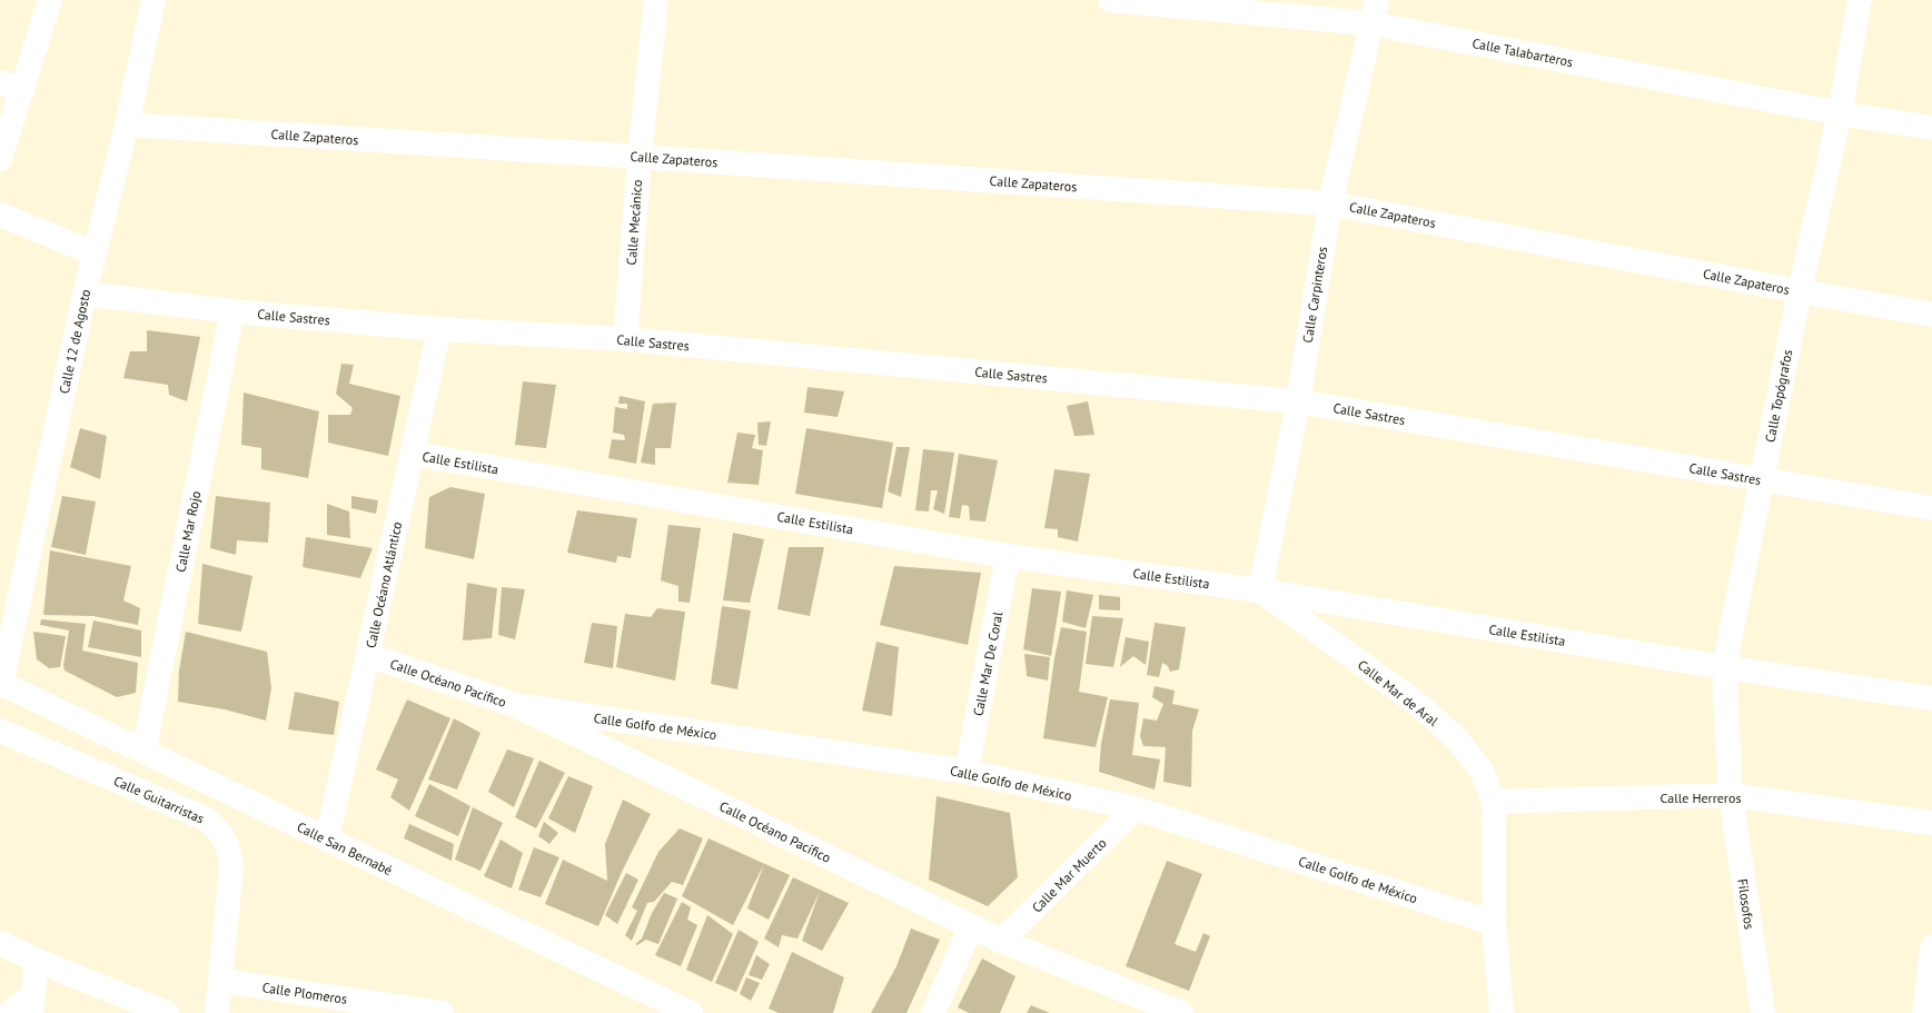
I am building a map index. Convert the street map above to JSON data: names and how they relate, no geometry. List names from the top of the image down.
{
  "streets": {
    "street": [
      "Calle Talabarteros",
      "Calle Zapateros",
      "Calle Mecánico",
      "Calle Carpinteros",
      "Calle Sastres",
      "Calle 12 de Agosto",
      "Calle Topógrafos",
      "Calle Estilista",
      "Calle Mar Rojo",
      "Calle Océano Atlántico",
      "Calle Mar De Coral",
      "Calle Océano Pacífico",
      "Calle Mar de Aral",
      "Calle Golfo de México",
      "Calle Herreros",
      "Calle Guitarristas",
      "Calle San Bernabé",
      "Calle Mar Muerto",
      "Filosofos",
      "Calle Plomeros"
    ]
  },
  "crossings": [
    ["Calle Talabarteros", "Calle Carpinteros"],
    ["Calle Talabarteros", "Calle Topógrafos"],
    ["Calle Zapateros", "Calle Mecánico"],
    ["Calle Zapateros", "Calle Carpinteros"],
    ["Calle Zapateros", "Calle 12 de Agosto"],
    ["Calle Zapateros", "Calle Topógrafos"],
    ["Calle Mecánico", "Calle Sastres"],
    ["Calle Carpinteros", "Calle Sastres"],
    ["Calle Carpinteros", "Calle Estilista"],
    ["Calle Carpinteros", "Calle Mar de Aral"],
    ["Calle Sastres", "Calle 12 de Agosto"],
    ["Calle Sastres", "Calle Topógrafos"],
    ["Calle Sastres", "Calle Mar Rojo"],
    ["Calle Sastres", "Calle Océano Atlántico"],
    ["Calle 12 de Agosto", "Calle San Bernabé"],
    ["Calle Topógrafos", "Calle Estilista"],
    ["Calle Topógrafos", "Calle Herreros"],
    ["Calle Topógrafos", "Filosofos"],
    ["Calle Estilista", "Calle Océano Atlántico"],
    ["Calle Estilista", "Calle Mar De Coral"],
    ["Calle Estilista", "Calle Mar de Aral"],
    ["Calle Mar Rojo", "Calle San Bernabé"],
    ["Calle Océano Atlántico", "Calle Océano Pacífico"],
    ["Calle Océano Atlántico", "Calle San Bernabé"],
    ["Calle Mar De Coral", "Calle Golfo de México"],
    ["Calle Océano Pacífico", "Calle Golfo de México"],
    ["Calle Océano Pacífico", "Calle Mar Muerto"],
    ["Calle Mar de Aral", "Calle Golfo de México"],
    ["Calle Mar de Aral", "Calle Herreros"],
    ["Calle Golfo de México", "Calle Mar Muerto"],
    ["Calle Herreros", "Filosofos"],
    ["Calle Guitarristas", "Calle Plomeros"]
  ]
}
